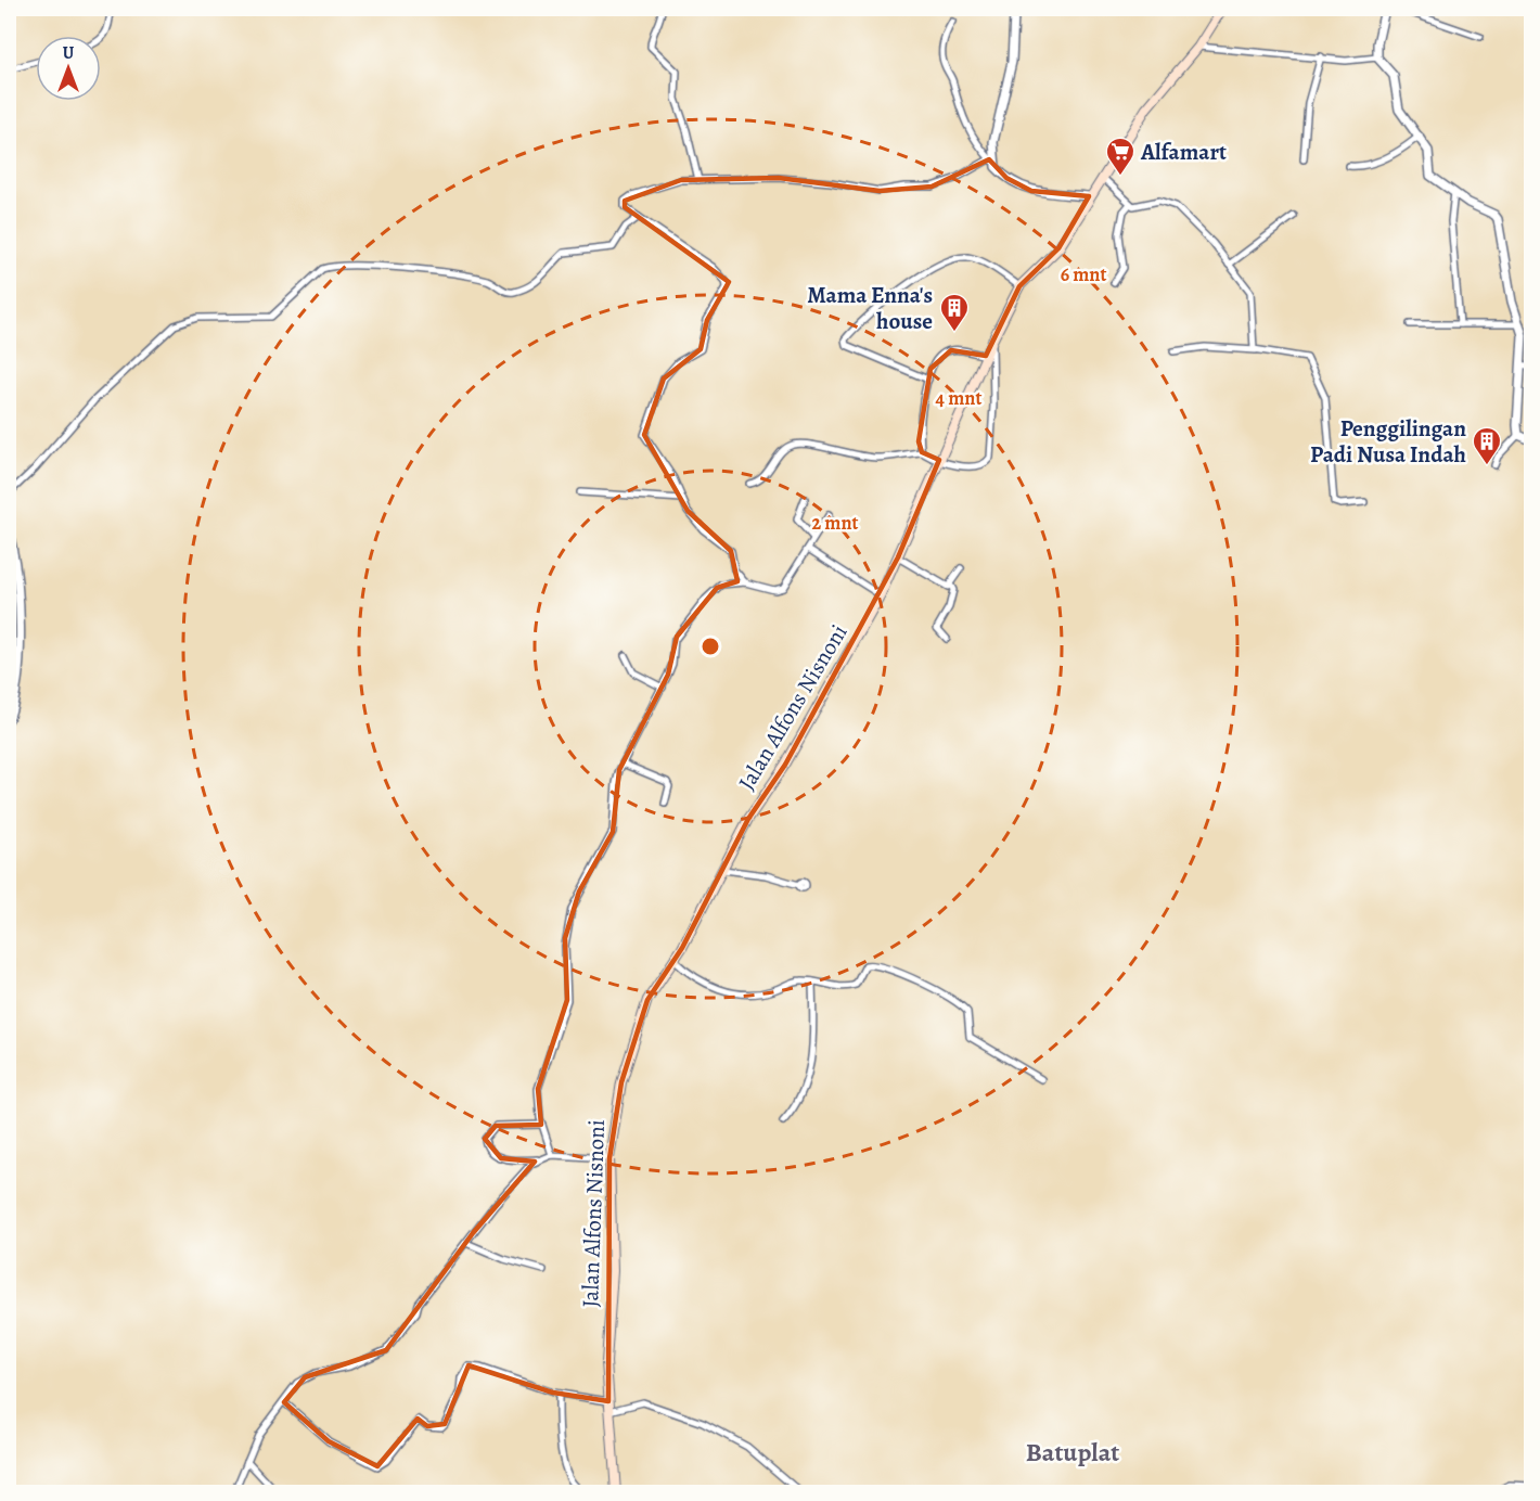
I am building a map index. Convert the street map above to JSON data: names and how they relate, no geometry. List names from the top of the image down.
{
  "streets": {
    "main road": ["Jalan Alfons Nisnoni"]
  },
  "districts": ["Batuplat"],
  "places": {
    "supermarket": ["Alfamart"],
    "building": ["Mama Enna's house", "Penggilingan Padi Nusa Indah"]
  },
  "north": "top",
  "rings": ["6 mnt", "4 mnt", "2 mnt"]
}
